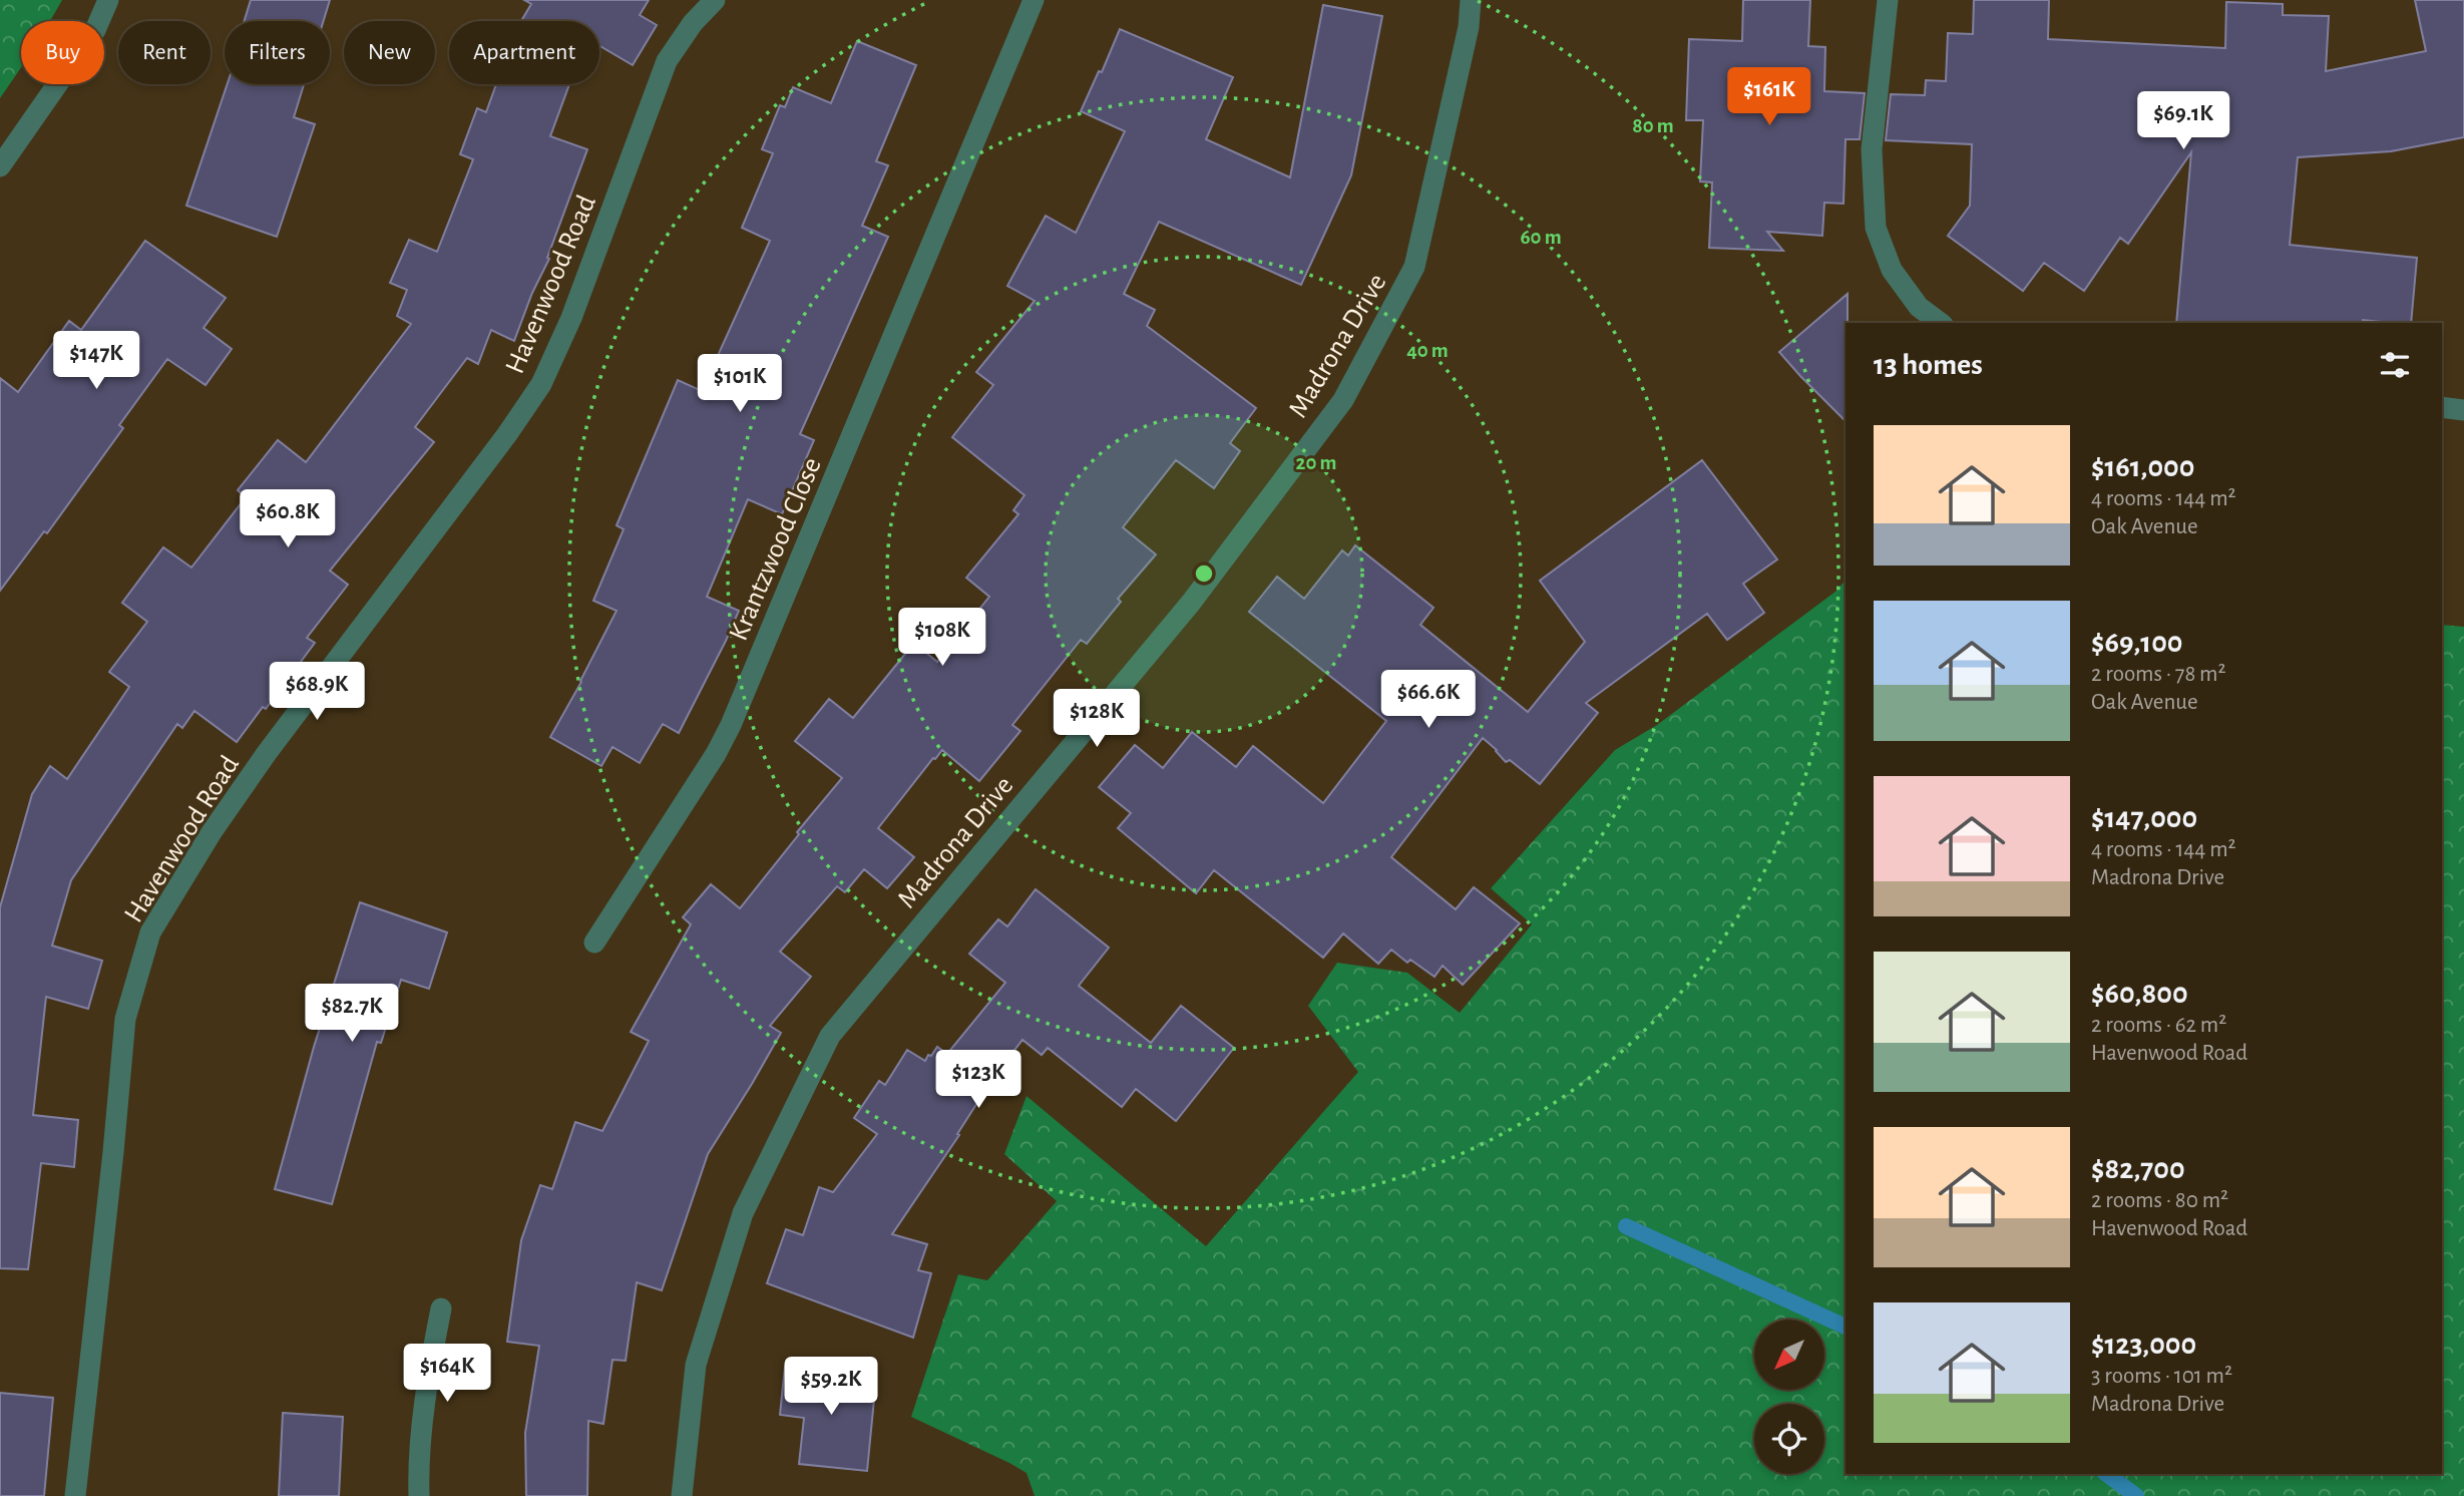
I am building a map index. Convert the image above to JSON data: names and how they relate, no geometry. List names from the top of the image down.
{
  "streets": {
    "street": ["Havenwood Road", "Madrona Drive", "Krantzwood Close"]
  },
  "north": "bottom left",
  "page": {
    "chip": [
      "Buy",
      "Rent",
      "Filters",
      "New",
      "Apartment"
    ],
    "price": [
      "$161K",
      "$69.1K",
      "$147K",
      "$101K",
      "$60.8K",
      "$108K",
      "$68.9K",
      "$66.6K",
      "$128K",
      "$82.7K",
      "$123K",
      "$164K",
      "$59.2K"
    ],
    "heading": "13 homes",
    "list": [
      {
        "name": "$161,000",
        "note": "4 rooms · 144 m² · Oak Avenue"
      },
      {
        "name": "$69,100",
        "note": "2 rooms · 78 m² · Oak Avenue"
      },
      {
        "name": "$147,000",
        "note": "4 rooms · 144 m² · Madrona Drive"
      },
      {
        "name": "$60,800",
        "note": "2 rooms · 62 m² · Havenwood Road"
      },
      {
        "name": "$82,700",
        "note": "2 rooms · 80 m² · Havenwood Road"
      },
      {
        "name": "$123,000",
        "note": "3 rooms · 101 m² · Madrona Drive"
      }
    ]
  },
  "rings": [
    "80 m",
    "60 m",
    "40 m",
    "20 m"
  ]
}
